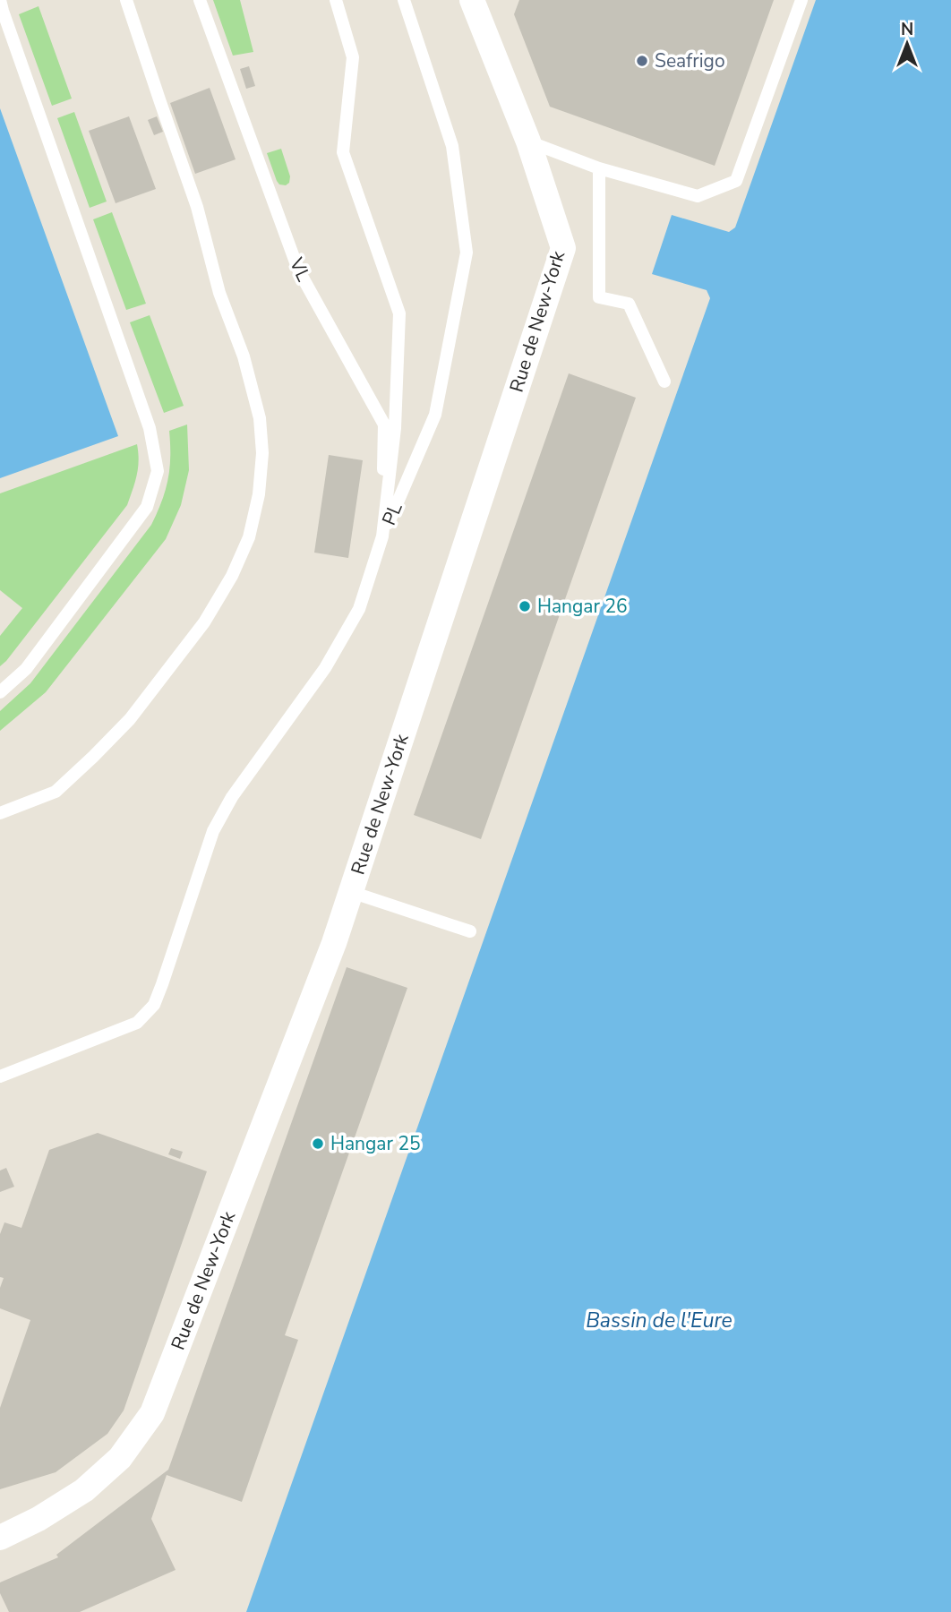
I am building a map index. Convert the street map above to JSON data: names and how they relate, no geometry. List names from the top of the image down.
{
  "streets": {
    "street": ["Rue de New-York"],
    "lane": ["VL", "PL"]
  },
  "crossings": [
    ["VL", "PL"]
  ],
  "water": ["Bassin de l'Eure"],
  "places": ["Seafrigo", "Hangar 26", "Hangar 25"],
  "north": "top"
}
